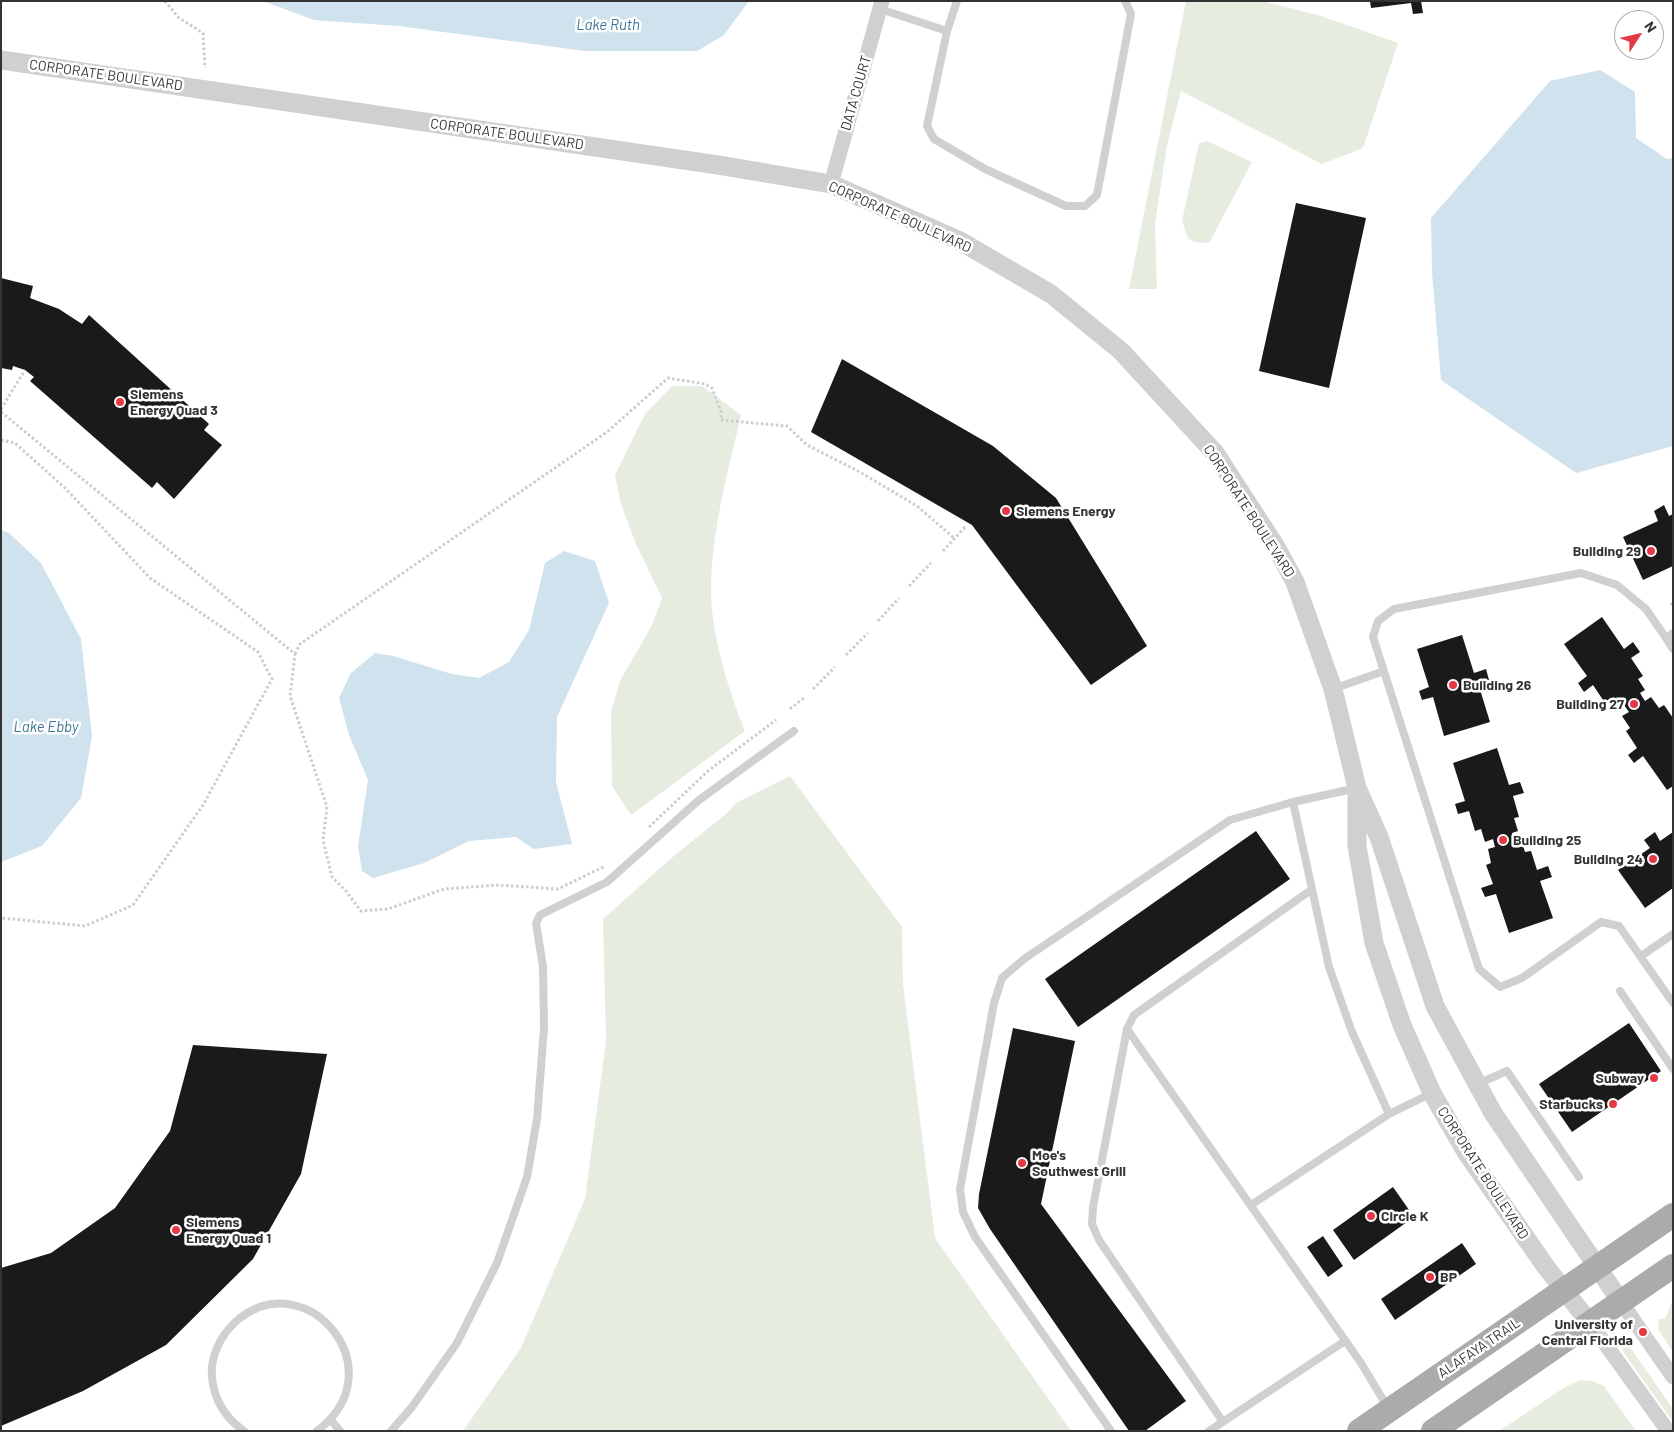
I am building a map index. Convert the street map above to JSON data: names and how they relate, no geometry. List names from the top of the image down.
{
  "streets": {
    "main road": ["ALAFAYA TRAIL"],
    "street": ["CORPORATE BOULEVARD", "DATA COURT"]
  },
  "crossings": [
    ["CORPORATE BOULEVARD", "DATA COURT"],
    ["CORPORATE BOULEVARD", "ALAFAYA TRAIL"]
  ],
  "water": ["Lake Ruth", "Lake Ebby"],
  "places": [
    "Siemens Energy Quad 3",
    "Siemens Energy",
    "Building 29",
    "Building 26",
    "Building 27",
    "Building 25",
    "Building 24",
    "Subway",
    "Starbucks",
    "Moe's Southwest Grill",
    "Circle K",
    "Siemens Energy Quad 1",
    "BP",
    "University of Central Florida"
  ],
  "north": "top right"
}
